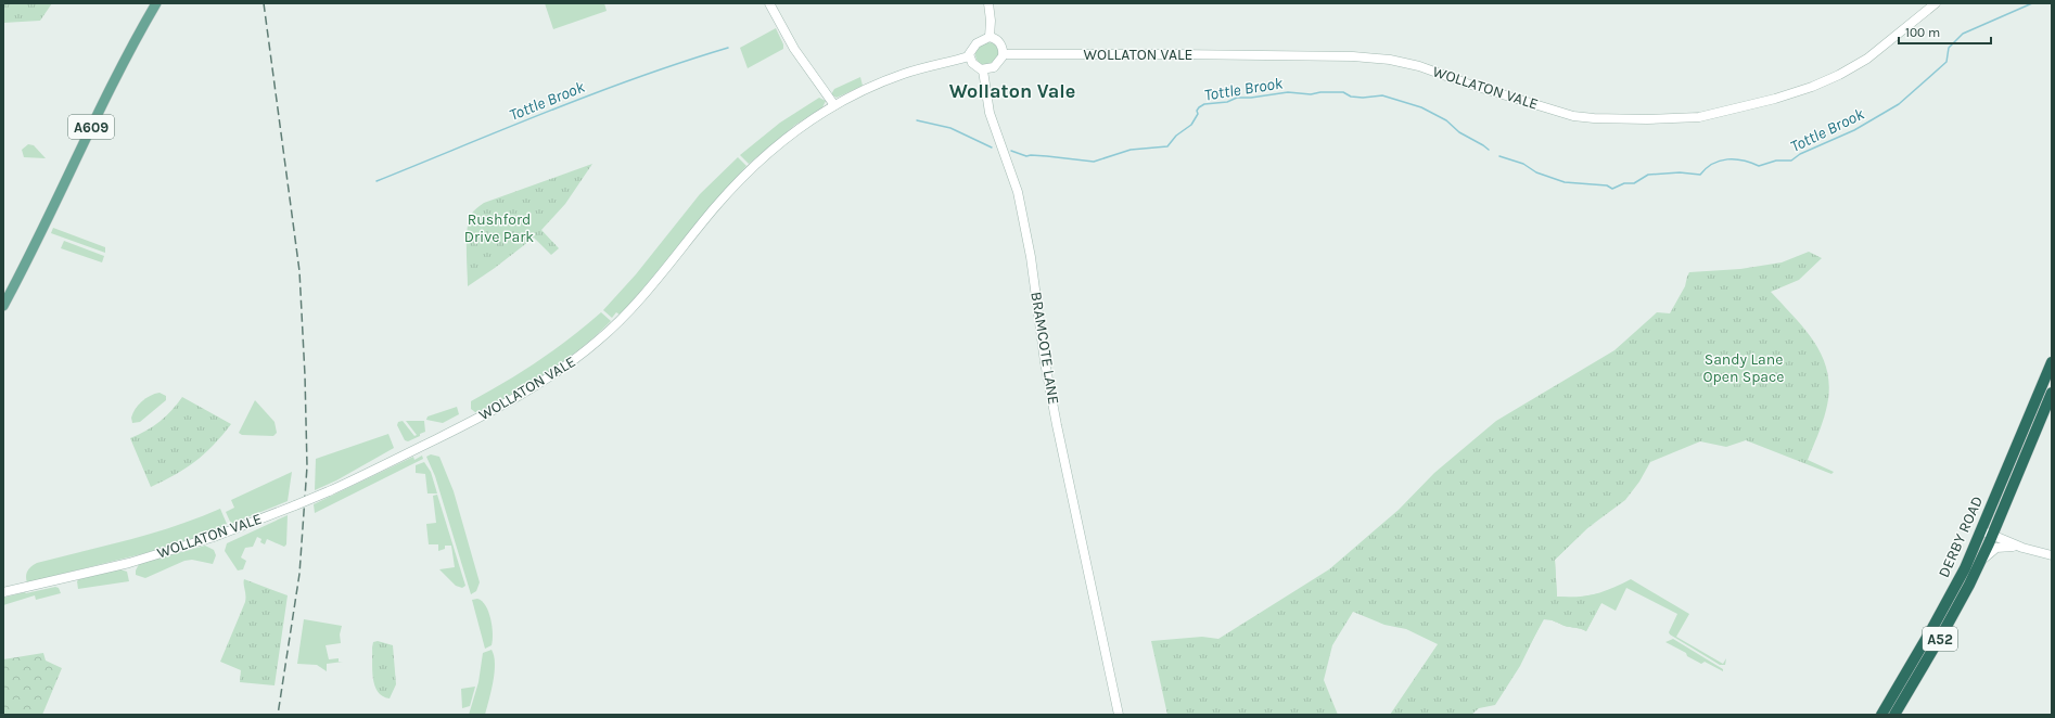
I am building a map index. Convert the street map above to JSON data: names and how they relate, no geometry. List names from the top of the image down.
{
  "streets": {
    "highway": ["DERBY ROAD", "A52"],
    "main road": ["A609"],
    "street": ["WOLLATON VALE", "BRAMCOTE LANE"]
  },
  "crossings": [
    ["WOLLATON VALE", "BRAMCOTE LANE"]
  ],
  "districts": ["Wollaton Vale"],
  "water": ["Tottle Brook"],
  "parks": ["Rushford Drive Park", "Sandy Lane Open Space"],
  "scale_bar": "100 m"
}
